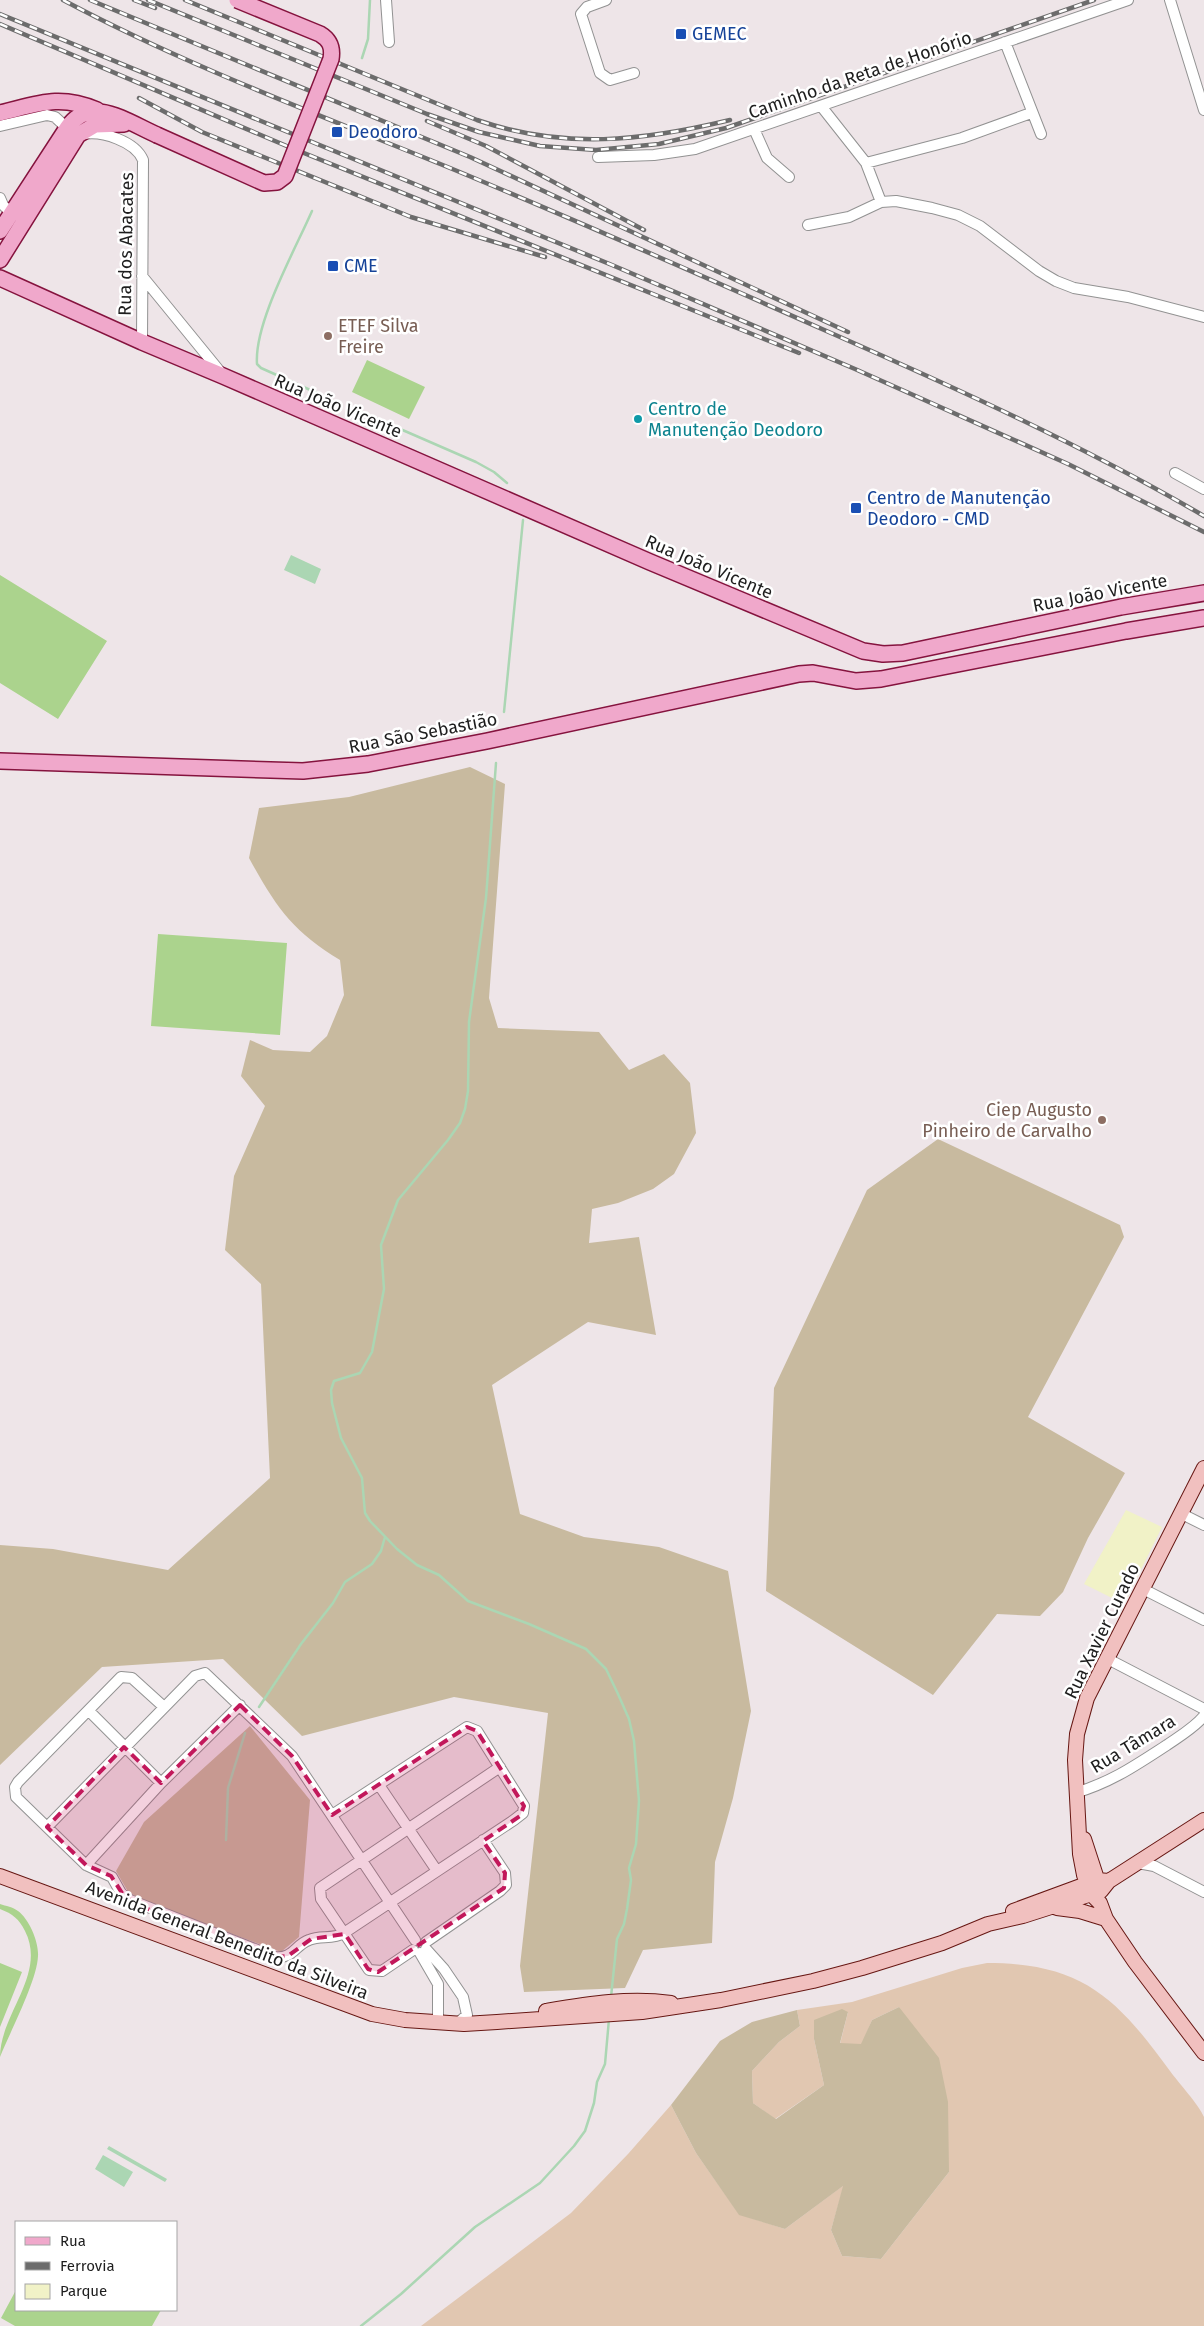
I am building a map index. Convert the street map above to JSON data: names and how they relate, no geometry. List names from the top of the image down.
{
  "streets": {
    "main road": [
      "Rua João Vicente",
      "Rua São Sebastião",
      "Rua Xavier Curado",
      "Avenida General Benedito da Silveira"
    ],
    "street": ["Caminho da Reta de Honório", "Rua dos Abacates", "Rua Tâmara"]
  },
  "crossings": [
    ["Rua dos Abacates", "Rua João Vicente"],
    ["Rua Xavier Curado", "Rua Tâmara"],
    ["Rua Xavier Curado", "Avenida General Benedito da Silveira"]
  ],
  "places": {
    "transit": [
      "GEMEC",
      "Deodoro",
      "CME",
      "Centro de Manutenção Deodoro - CMD"
    ],
    "other": ["ETEF Silva Freire", "Centro de Manutenção Deodoro", "Ciep Augusto Pinheiro de Carvalho"]
  },
  "legend": ["Rua", "Ferrovia", "Parque"]
}
